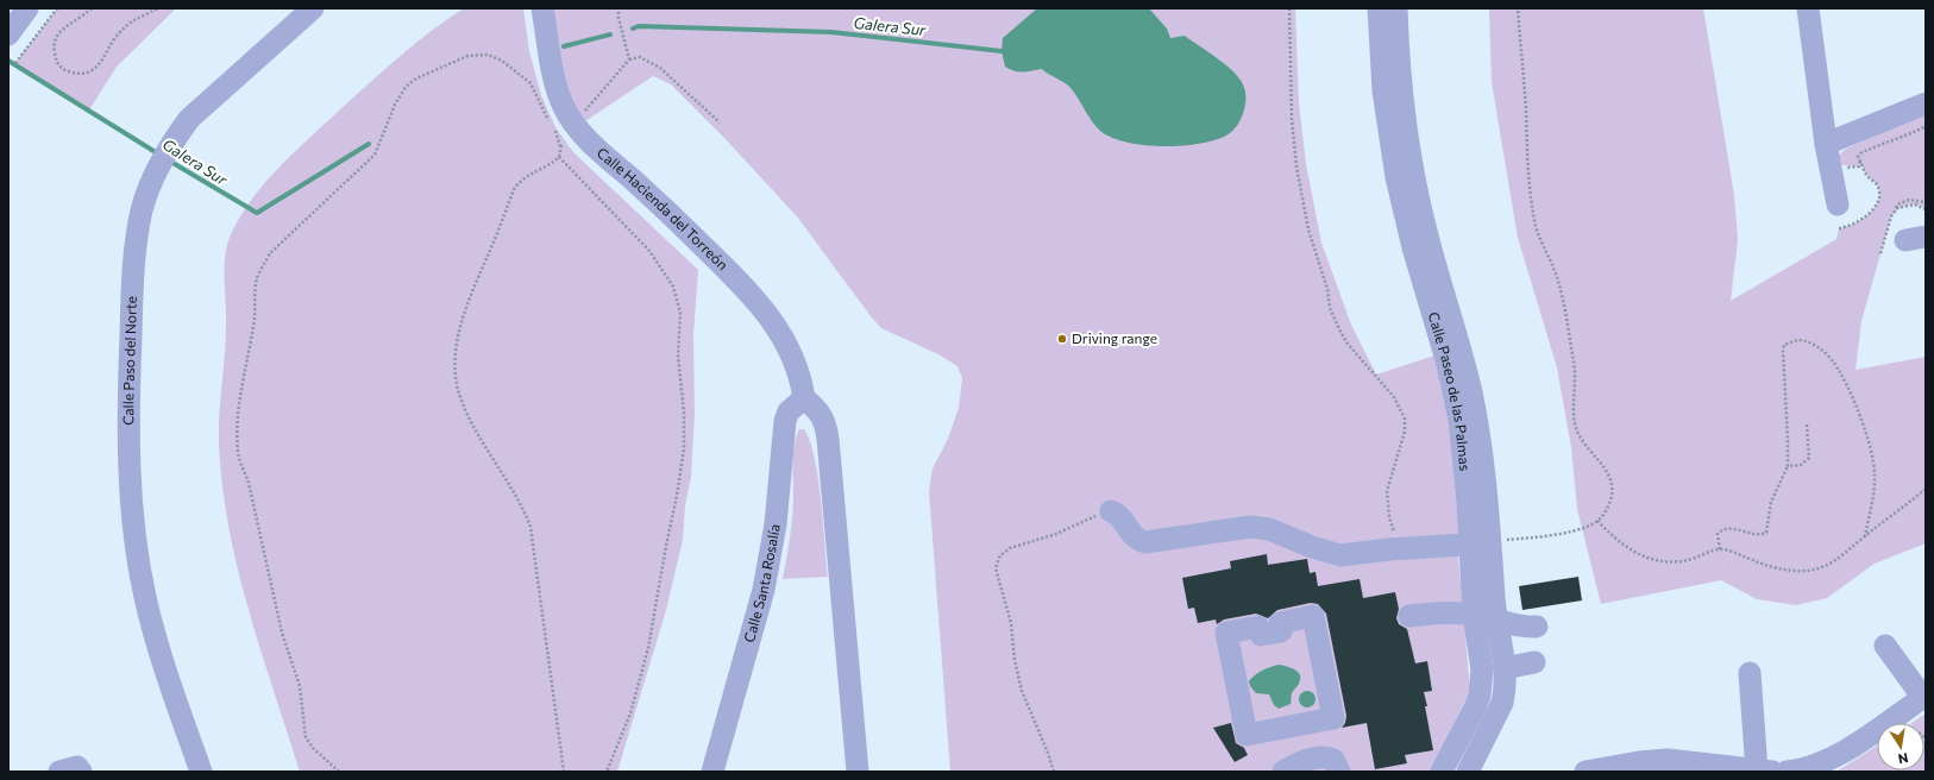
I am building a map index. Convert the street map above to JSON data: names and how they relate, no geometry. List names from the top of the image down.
{
  "streets": {
    "street": [
      "Calle Hacienda del Torreón",
      "Calle Paso del Norte",
      "Calle Paseo de las Palmas",
      "Calle Santa Rosalía"
    ]
  },
  "crossings": [
    ["Calle Hacienda del Torreón", "Calle Santa Rosalía"]
  ],
  "water": ["Galera Sur"],
  "places": ["Driving range"],
  "north": "bottom"
}
